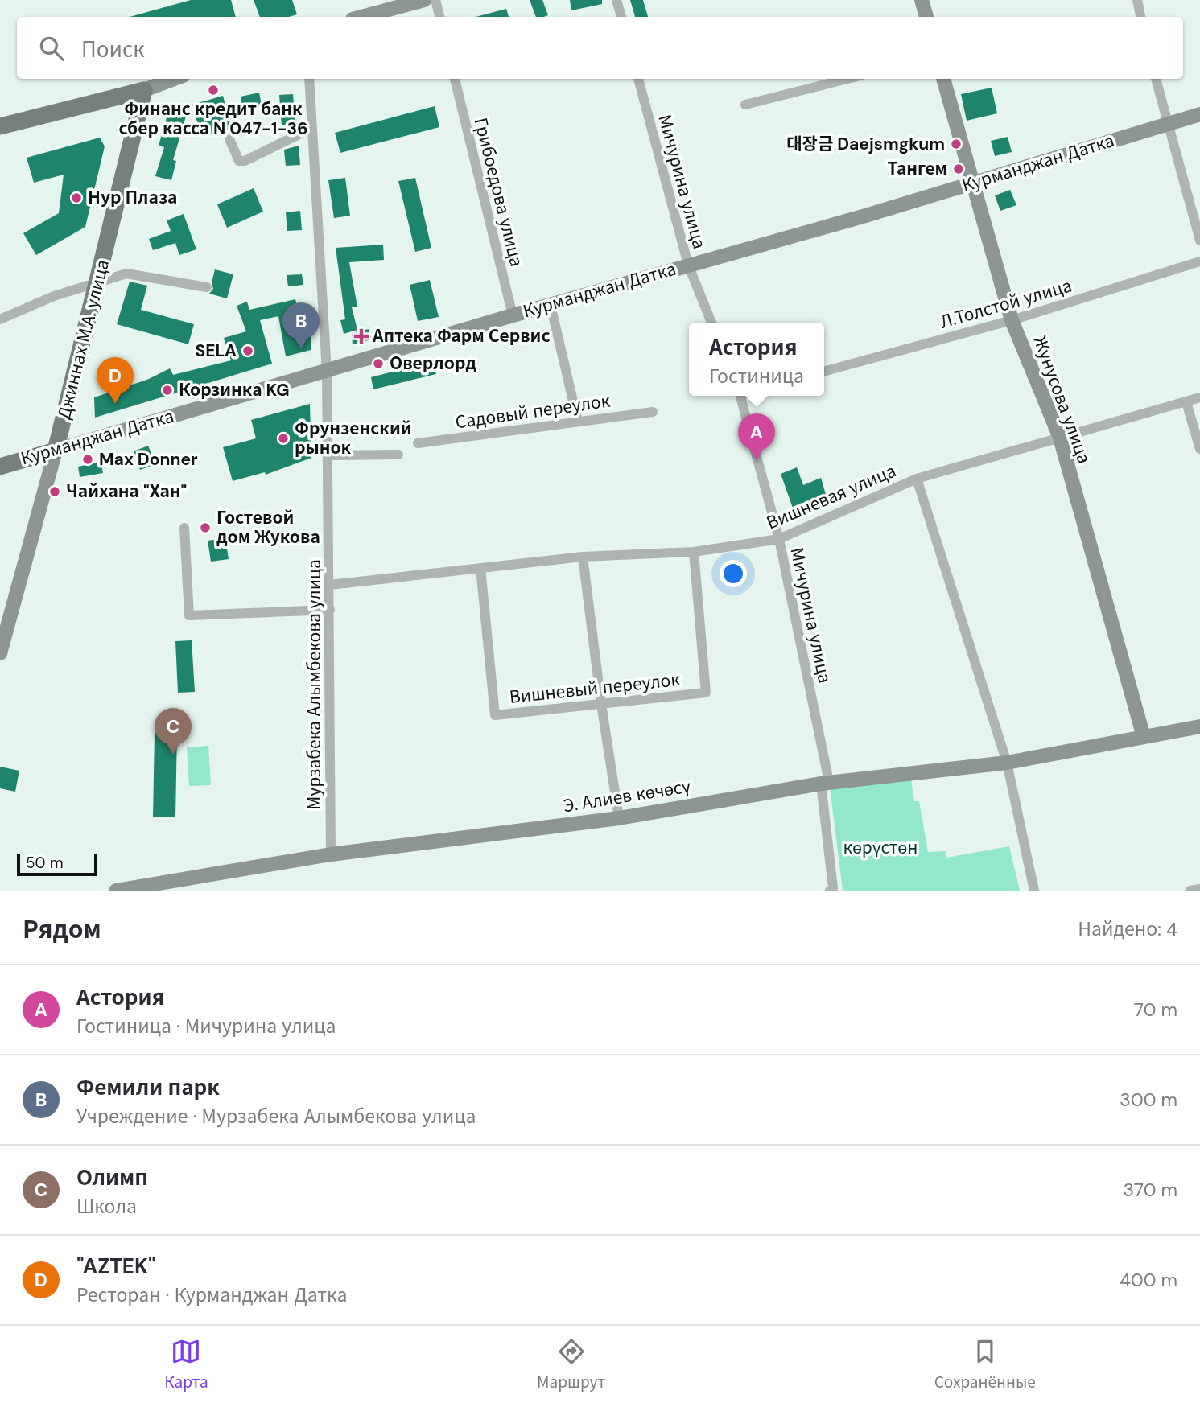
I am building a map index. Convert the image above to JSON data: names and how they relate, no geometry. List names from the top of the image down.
{
  "streets": {
    "main road": [
      "Курманджан Датка",
      "Джиннах М.А. улица",
      "Жунусова улица",
      "Э. Алиев көчөсү"
    ],
    "street": [
      "Мичурина улица",
      "Грибоедова улица",
      "Л.Толстой улица",
      "Садовый переулок",
      "Вишневая улица",
      "Мурзабека Алымбекова улица",
      "Вишневый переулок"
    ]
  },
  "crossings": [
    ["Курманджан Датка", "Мичурина улица"],
    ["Курманджан Датка", "Грибоедова улица"],
    ["Курманджан Датка", "Джиннах М.А. улица"],
    ["Курманджан Датка", "Жунусова улица"],
    ["Курманджан Датка", "Мурзабека Алымбекова улица"],
    ["Мичурина улица", "Вишневая улица"],
    ["Мичурина улица", "Э. Алиев көчөсү"],
    ["Л.Толстой улица", "Жунусова улица"],
    ["Жунусова улица", "Вишневая улица"],
    ["Жунусова улица", "Э. Алиев көчөсү"],
    ["Вишневая улица", "Мурзабека Алымбекова улица"],
    ["Вишневая улица", "Вишневый переулок"],
    ["Мурзабека Алымбекова улица", "Э. Алиев көчөсү"]
  ],
  "parks": ["көрүстөн"],
  "places": {
    "other": [
      "Финанс кредит банк сбер касса N 047-1-36",
      "대장금 Daejsmgkum",
      "Тангем",
      "Нур Плаза",
      "SELA",
      "Оверлорд",
      "Корзинка KG",
      "Фрунзенский рынок",
      "Max Donner",
      "Чайхана \"Хан\"",
      "Гостевой дом Жукова"
    ],
    "health": ["Аптека Фарм Сервис"]
  },
  "scale_bar": "50 m",
  "page": {
    "search": "Поиск",
    "pins": [
      "B",
      "D",
      "A",
      "C"
    ],
    "popup": ["Астория", "Гостиница"],
    "scale": "50 m",
    "heading": ["Рядом", "Найдено: 4"],
    "list": [
      {
        "mark": "A",
        "name": "Астория",
        "note": "Гостиница · Мичурина улица",
        "value": "70 m"
      },
      {
        "mark": "B",
        "name": "Фемили парк",
        "note": "Учреждение · Мурзабека Алымбекова улица",
        "value": "300 m"
      },
      {
        "mark": "C",
        "name": "Олимп",
        "note": "Школа",
        "value": "370 m"
      },
      {
        "mark": "D",
        "name": "\"AZTEK\"",
        "note": "Ресторан · Курманджан Датка",
        "value": "400 m"
      }
    ],
    "nav": ["Карта", "Маршрут", "Сохранённые"]
  }
}
